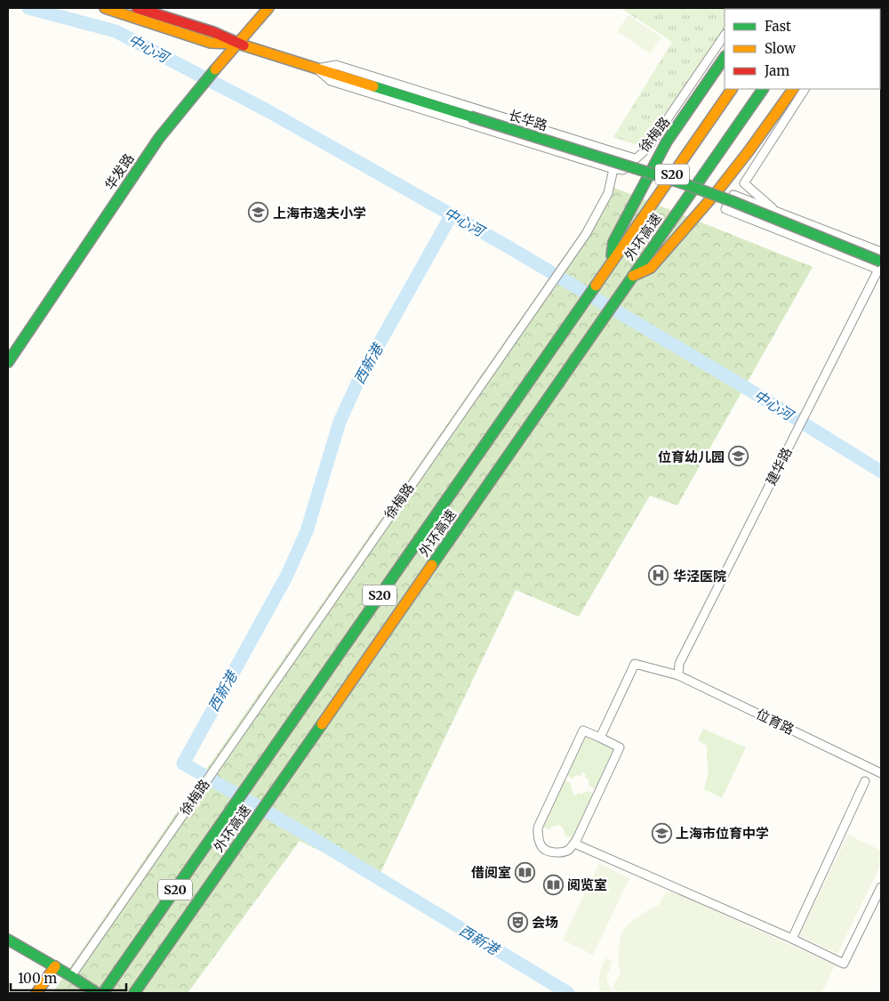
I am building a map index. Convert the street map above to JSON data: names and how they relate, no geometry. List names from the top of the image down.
{
  "streets": {
    "main road": [
      "长华路",
      "华发路",
      "S20",
      "外环高速"
    ],
    "street": ["徐梅路", "建华路", "位育路"]
  },
  "crossings": [
    ["长华路", "徐梅路"],
    ["长华路", "华发路"],
    ["长华路", "建华路"],
    ["建华路", "位育路"]
  ],
  "water": ["中心河", "西新港"],
  "places": {
    "school or university": ["上海市逸夫小学", "位育幼儿园", "上海市位育中学"],
    "hospital": ["华泾医院"],
    "library": ["借阅室", "阅览室"],
    "theatre": ["会场"]
  },
  "legend": ["Fast", "Slow", "Jam"],
  "scale_bar": "100 m"
}
